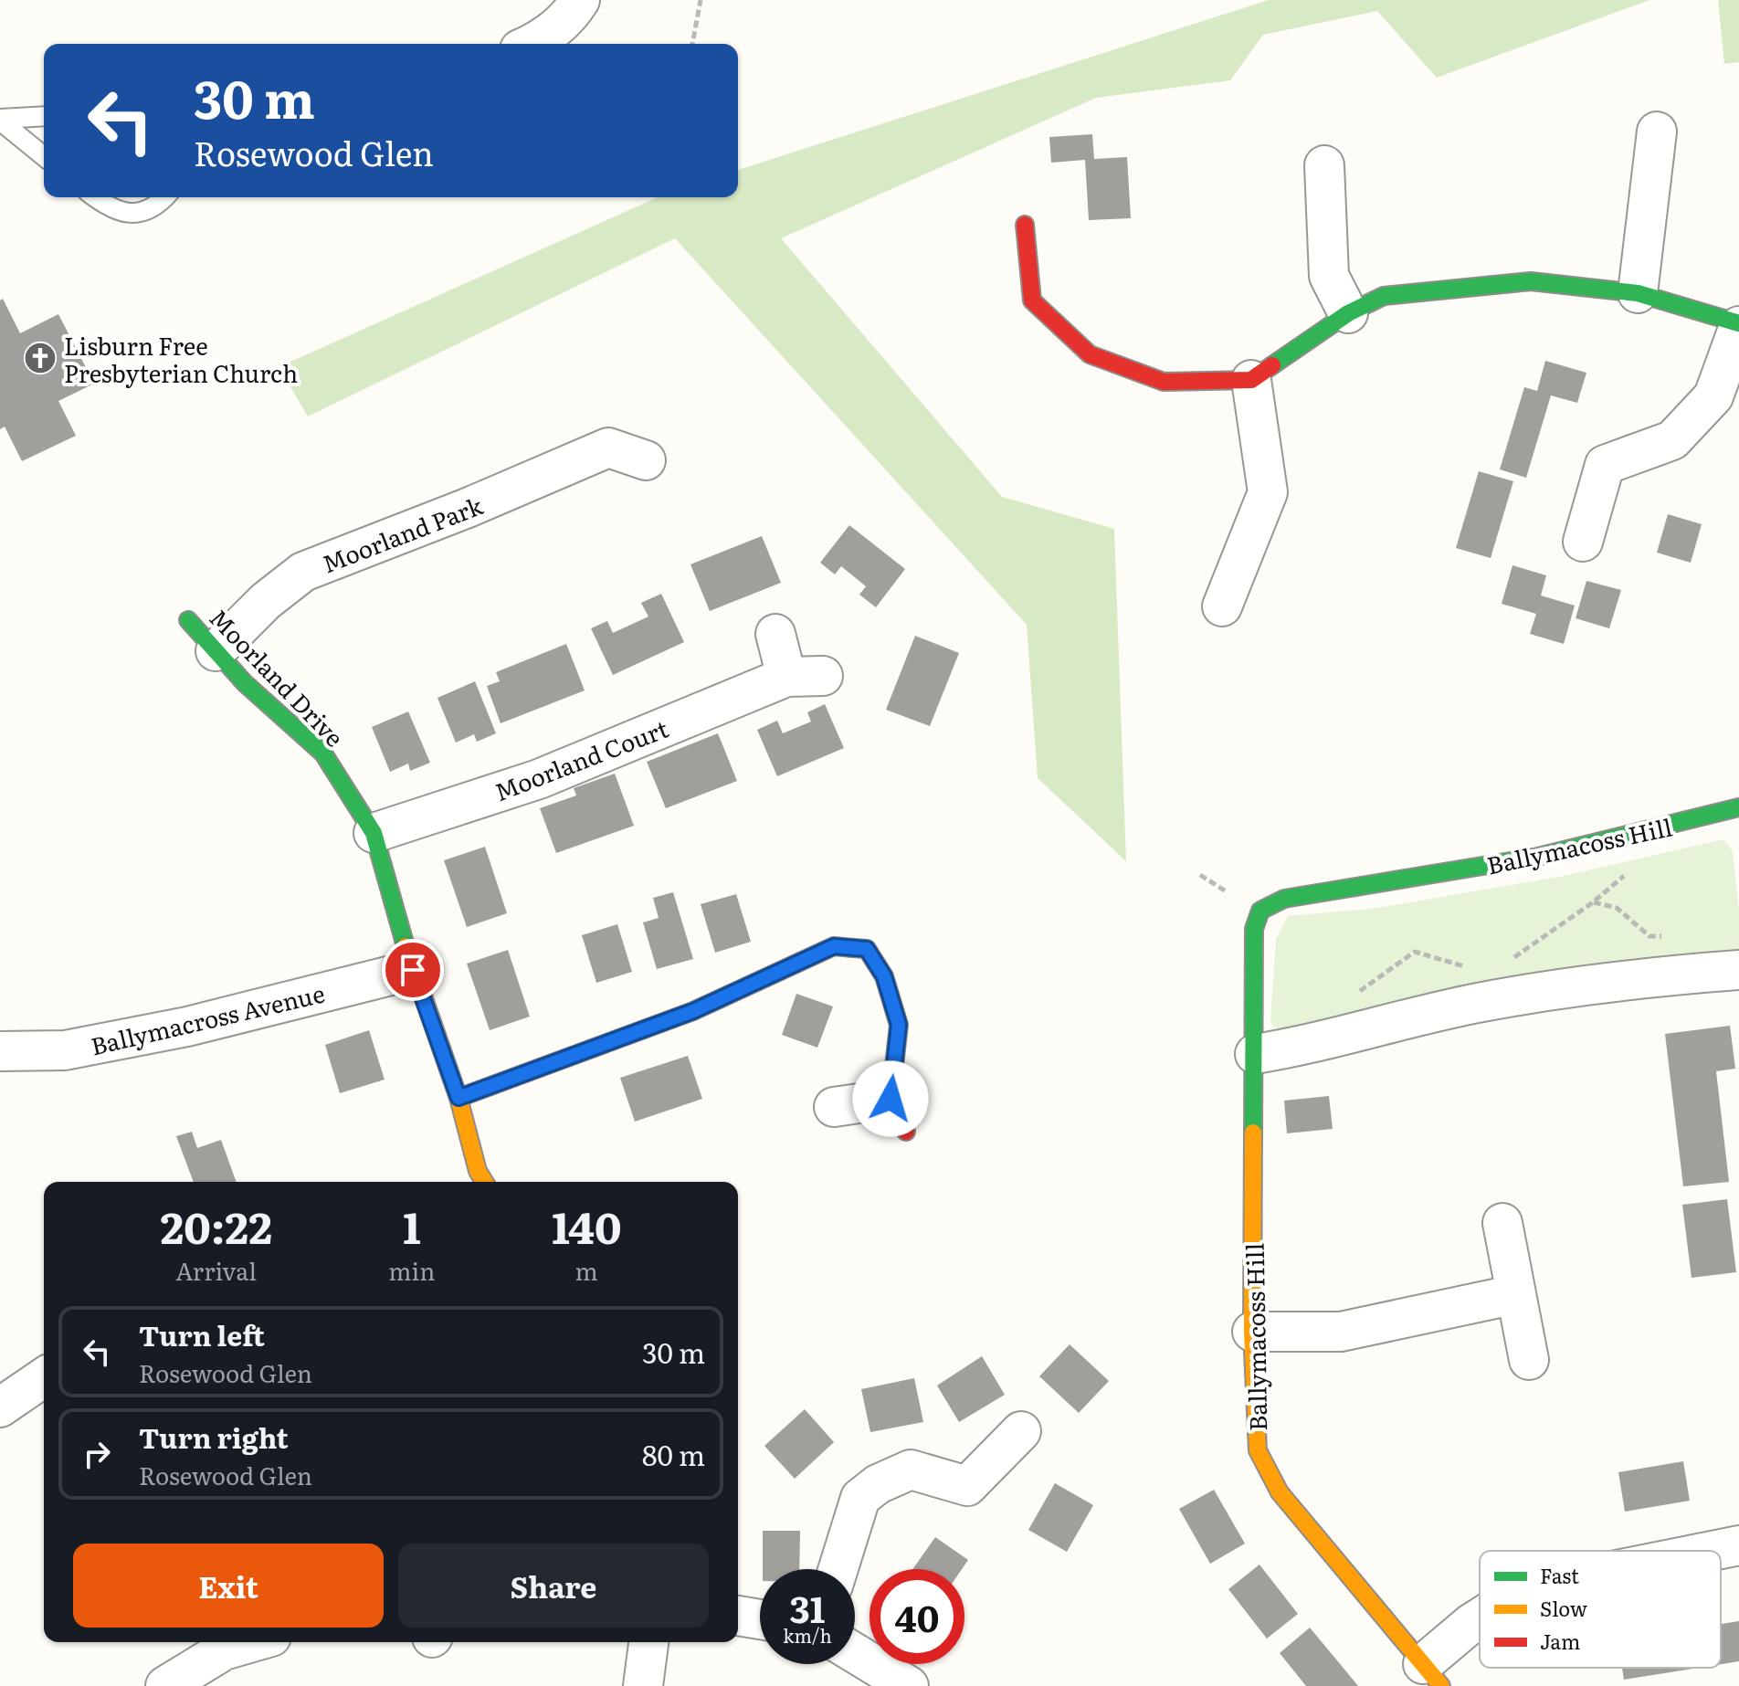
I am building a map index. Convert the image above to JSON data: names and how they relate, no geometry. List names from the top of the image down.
{
  "streets": {
    "street": [
      "Moorland Park",
      "Moorland Drive",
      "Moorland Court",
      "Ballymacoss Hill",
      "Ballymacross Avenue"
    ]
  },
  "crossings": [
    ["Moorland Park", "Moorland Drive"],
    ["Moorland Drive", "Moorland Court"],
    ["Moorland Drive", "Ballymacross Avenue"]
  ],
  "places": {
    "church": ["Lisburn Free Presbyterian Church"]
  },
  "legend": ["Fast", "Slow", "Jam"],
  "page": {
    "turn": ["30 m", "Rosewood Glen"],
    "eta": [
      "20:22",
      "Arrival",
      "1",
      "min",
      "140",
      "m"
    ],
    "list": [
      {
        "name": "Turn left",
        "note": "Rosewood Glen",
        "value": "30 m"
      },
      {
        "name": "Turn right",
        "note": "Rosewood Glen",
        "value": "80 m"
      }
    ],
    "buttons": ["Exit", "Share"],
    "speed": "31 km/h",
    "limit": "40"
  }
}
